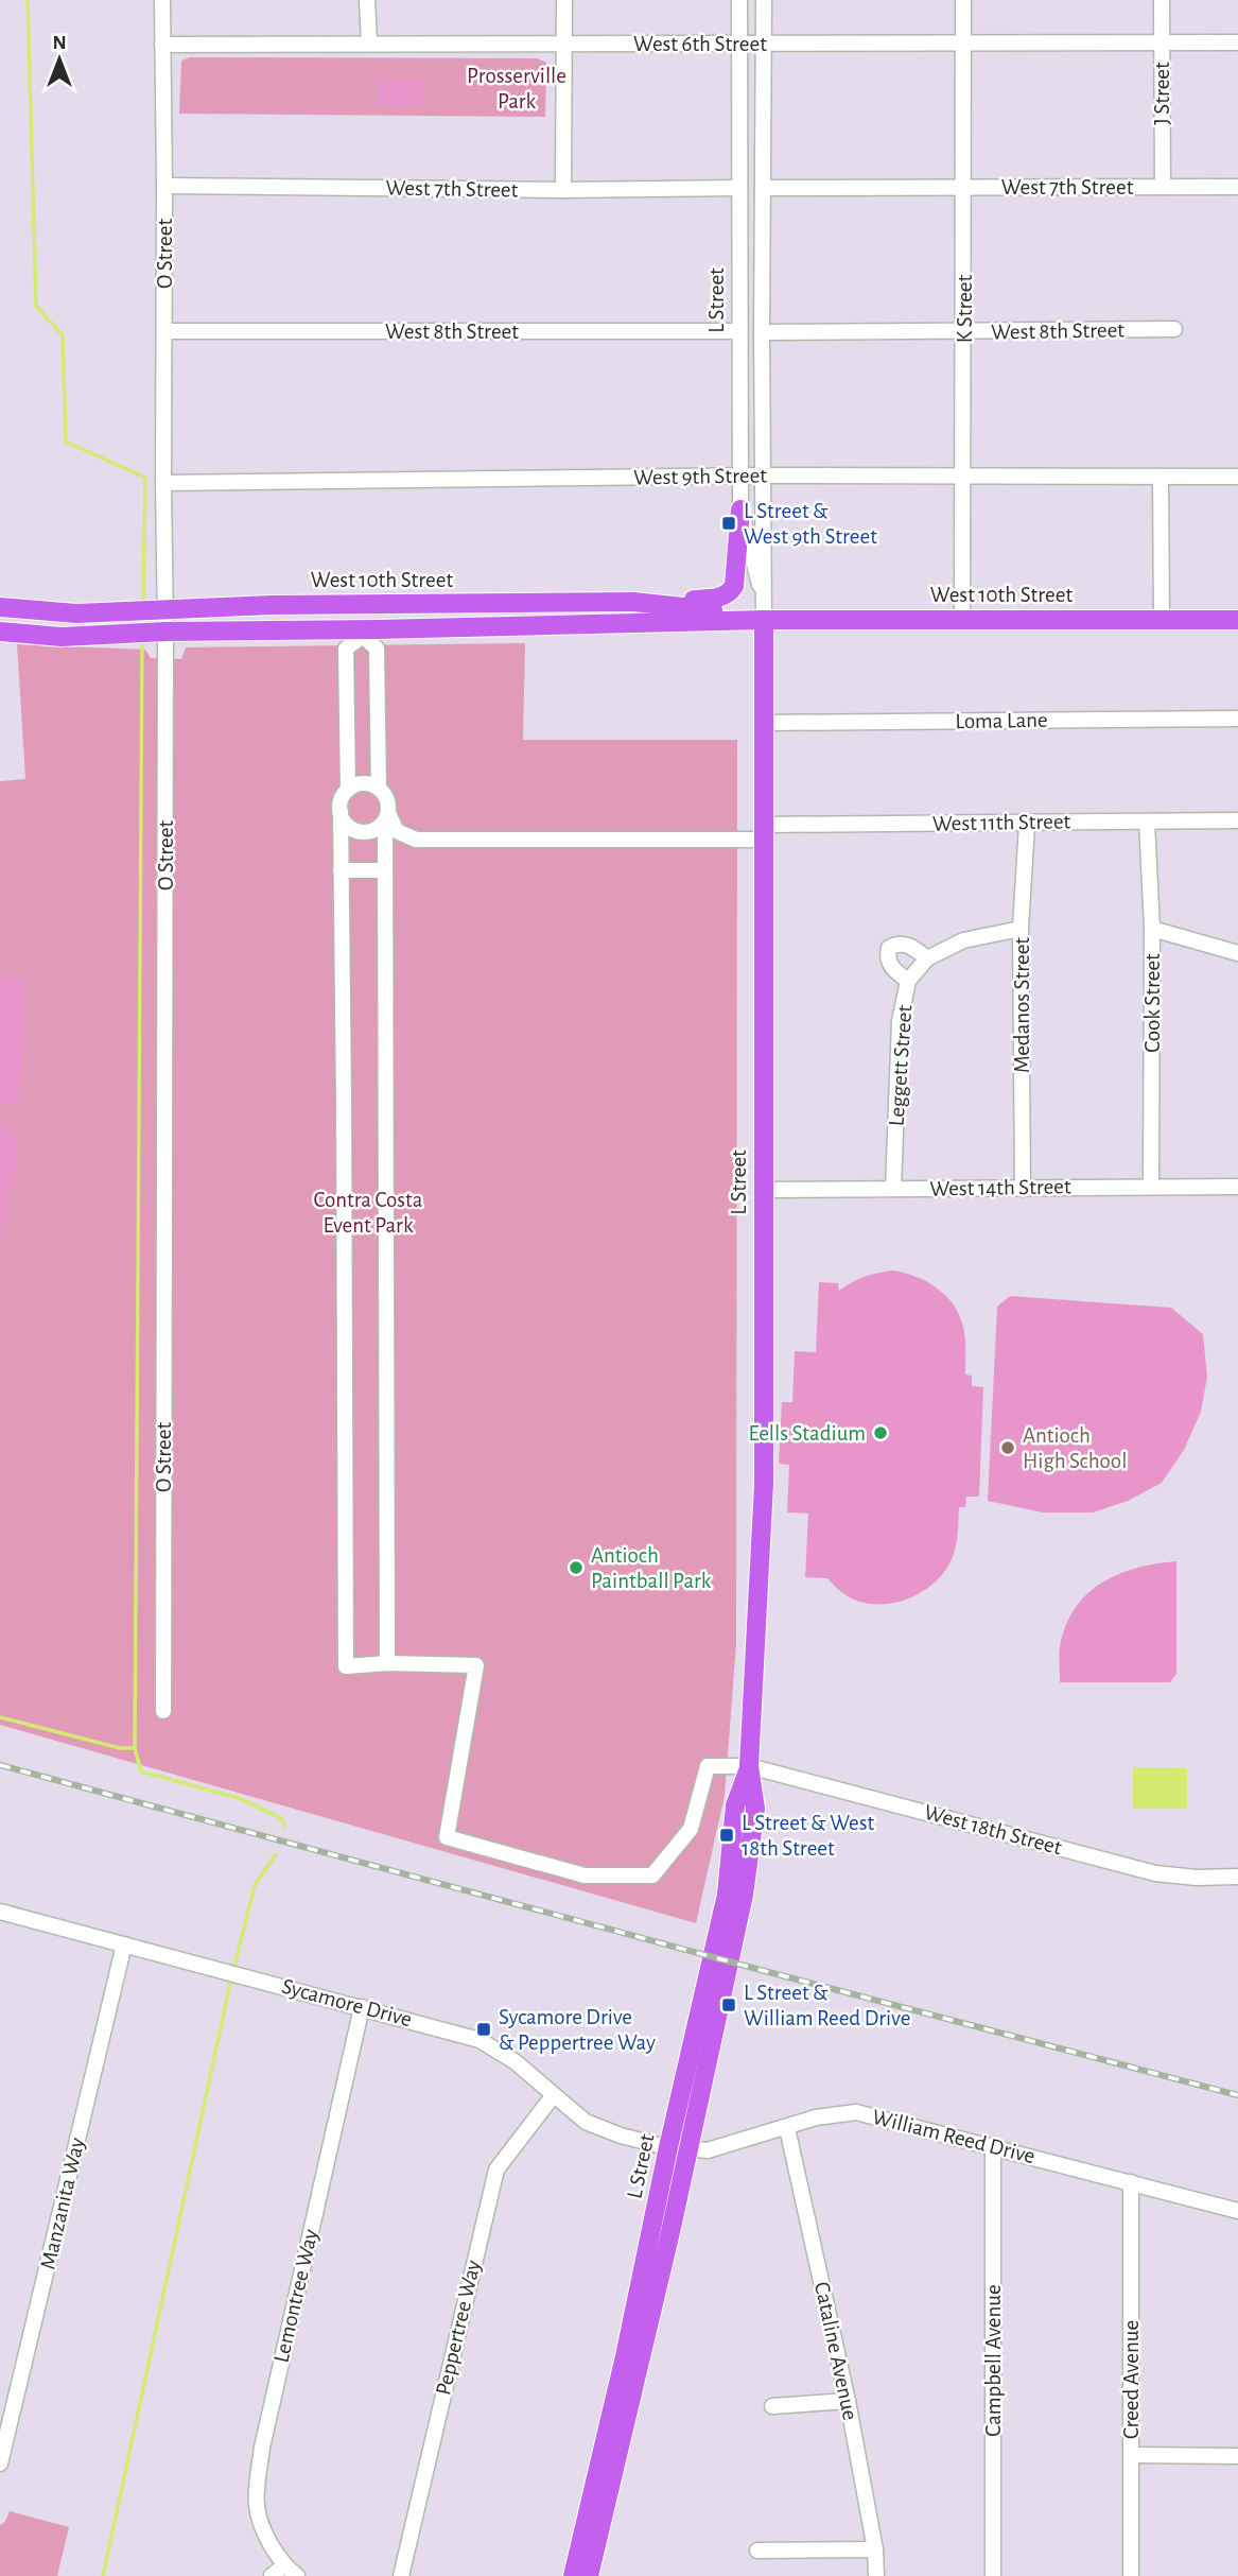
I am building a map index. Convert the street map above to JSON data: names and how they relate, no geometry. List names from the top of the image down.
{
  "streets": {
    "main road": ["L Street", "West 10th Street"],
    "street": [
      "West 6th Street",
      "J Street",
      "West 7th Street",
      "O Street",
      "K Street",
      "West 8th Street",
      "West 9th Street",
      "Loma Lane",
      "West 11th Street",
      "Cook Street",
      "Medanos Street",
      "Leggett Street",
      "West 14th Street",
      "West 18th Street",
      "Sycamore Drive",
      "William Reed Drive",
      "Manzanita Way",
      "Lemontree Way",
      "Peppertree Way",
      "Cataline Avenue",
      "Campbell Avenue",
      "Creed Avenue"
    ]
  },
  "crossings": [
    ["West 6th Street", "J Street"],
    ["West 6th Street", "O Street"],
    ["West 6th Street", "L Street"],
    ["West 6th Street", "K Street"],
    ["J Street", "West 7th Street"],
    ["West 7th Street", "O Street"],
    ["West 7th Street", "L Street"],
    ["West 7th Street", "K Street"],
    ["O Street", "West 8th Street"],
    ["O Street", "West 9th Street"],
    ["O Street", "West 10th Street"],
    ["L Street", "West 8th Street"],
    ["L Street", "West 9th Street"],
    ["L Street", "West 10th Street"],
    ["L Street", "Loma Lane"],
    ["L Street", "West 11th Street"],
    ["L Street", "West 14th Street"],
    ["L Street", "West 18th Street"],
    ["L Street", "Sycamore Drive"],
    ["L Street", "William Reed Drive"],
    ["K Street", "West 8th Street"],
    ["K Street", "West 9th Street"],
    ["K Street", "West 10th Street"],
    ["West 11th Street", "Cook Street"],
    ["West 11th Street", "Medanos Street"],
    ["Cook Street", "West 14th Street"],
    ["Medanos Street", "Leggett Street"],
    ["Medanos Street", "West 14th Street"],
    ["Leggett Street", "West 14th Street"],
    ["Sycamore Drive", "William Reed Drive"],
    ["Sycamore Drive", "Manzanita Way"],
    ["Sycamore Drive", "Lemontree Way"],
    ["Sycamore Drive", "Peppertree Way"],
    ["William Reed Drive", "Cataline Avenue"],
    ["William Reed Drive", "Campbell Avenue"],
    ["William Reed Drive", "Creed Avenue"]
  ],
  "parks": ["Prosserville Park", "Contra Costa Event Park"],
  "places": {
    "transit": [
      "L Street & West 9th Street",
      "L Street & West 18th Street",
      "L Street & William Reed Drive",
      "Sycamore Drive & Peppertree Way"
    ],
    "other": ["Eells Stadium", "Antioch High School", "Antioch Paintball Park"]
  },
  "north": "top"
}
